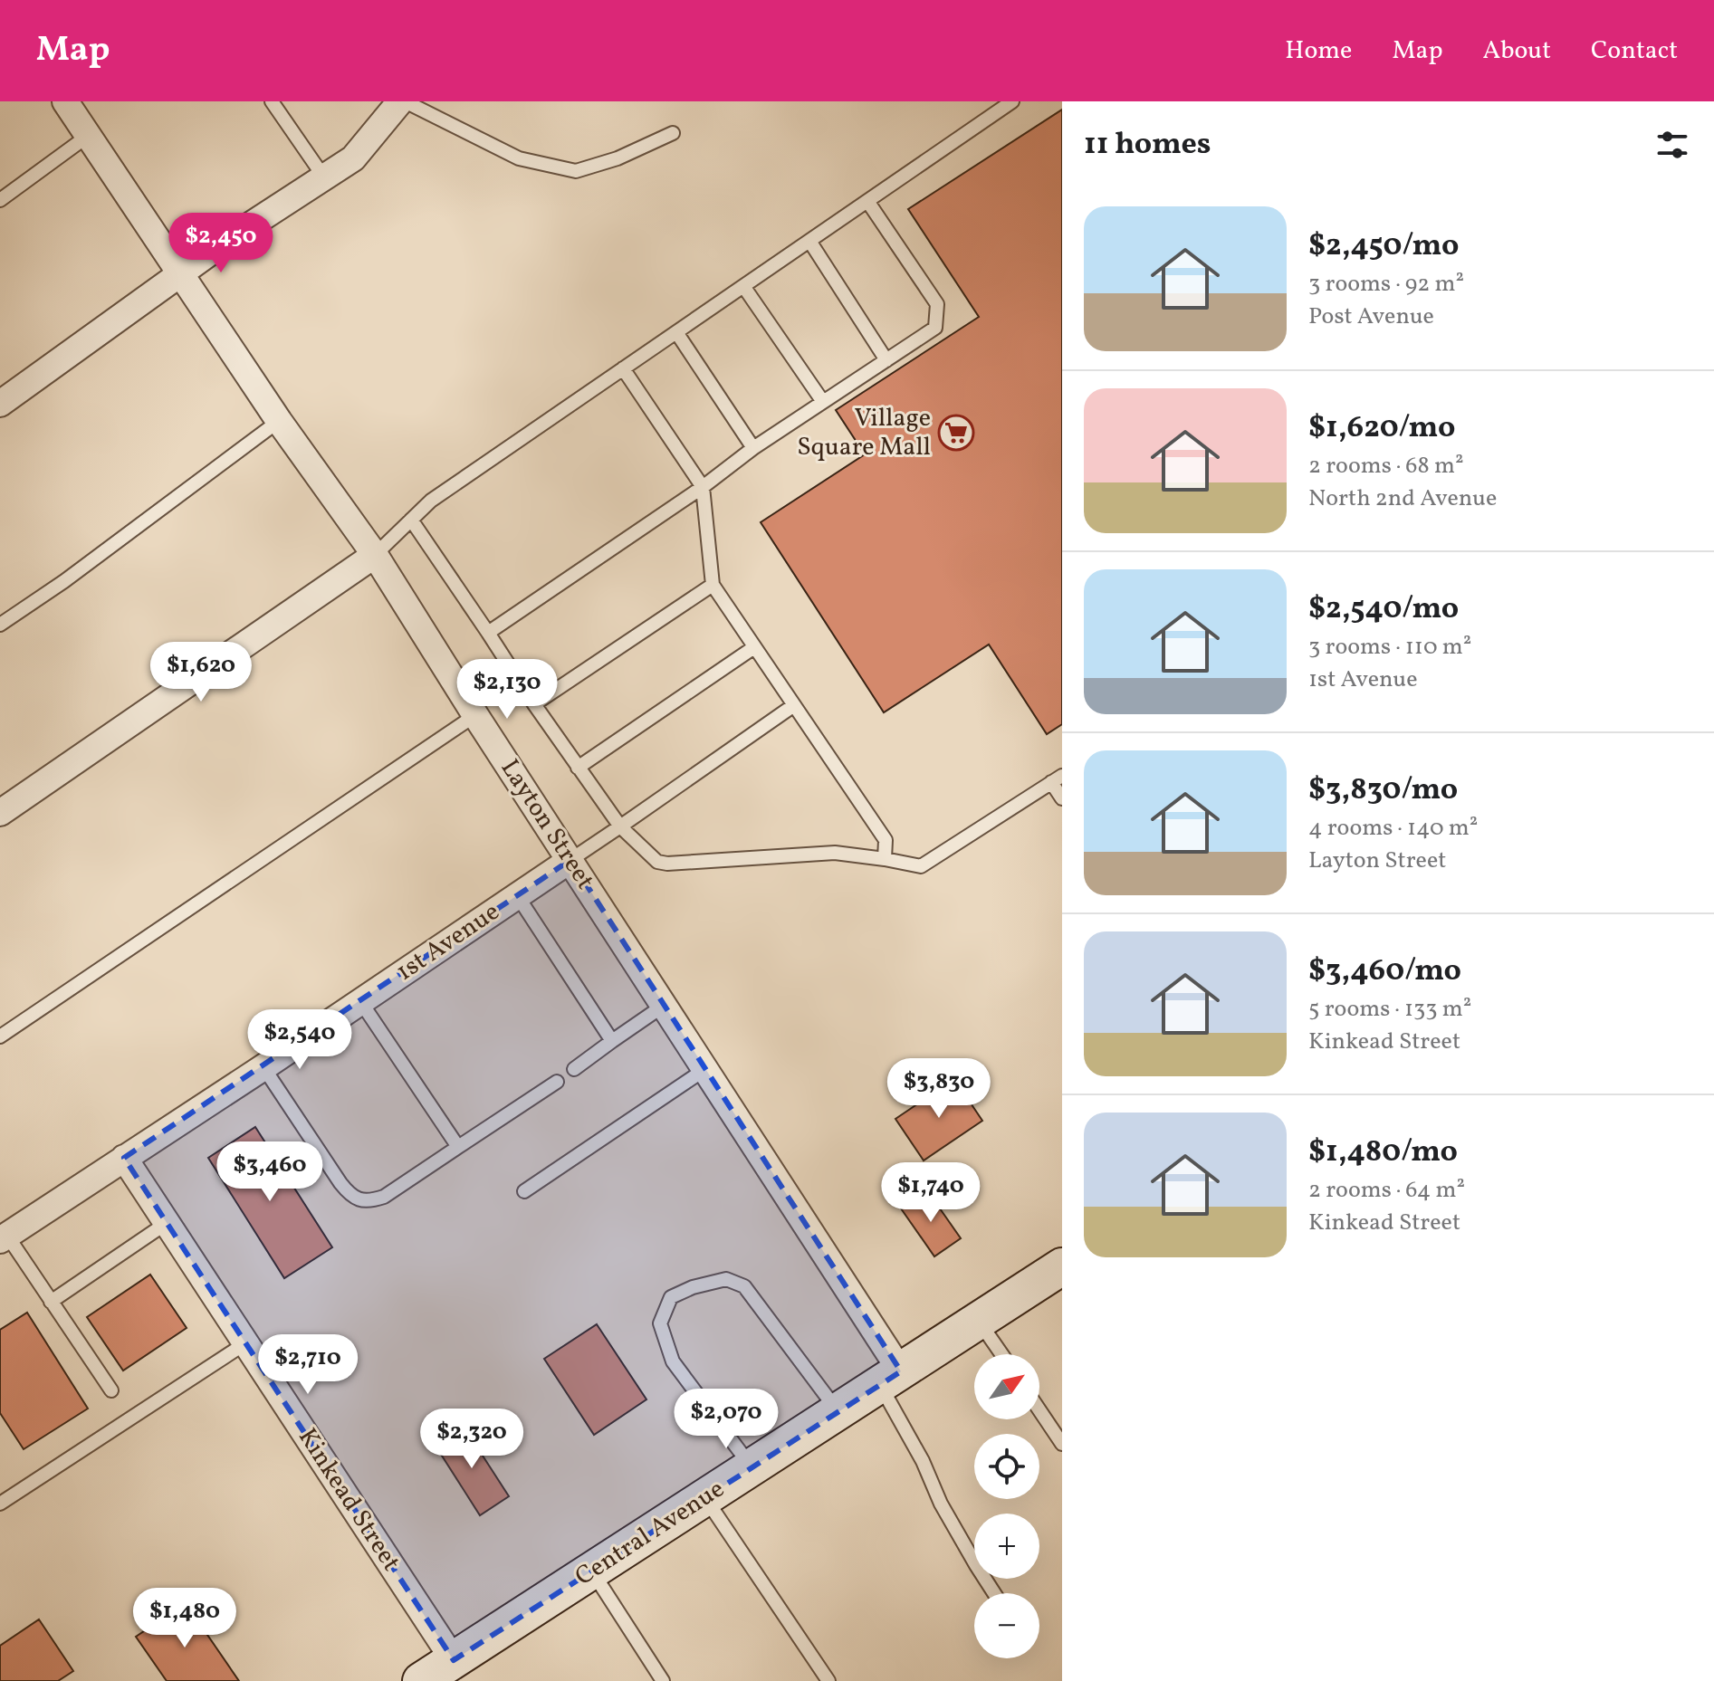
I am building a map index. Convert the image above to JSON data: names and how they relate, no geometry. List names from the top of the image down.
{
  "streets": {
    "street": [
      "Layton Street",
      "1st Avenue",
      "Kinkead Street",
      "Central Avenue"
    ]
  },
  "crossings": [
    ["Layton Street", "1st Avenue"],
    ["Layton Street", "Central Avenue"],
    ["1st Avenue", "Kinkead Street"],
    ["Kinkead Street", "Central Avenue"]
  ],
  "places": {
    "supermarket": ["Village Square Mall"]
  },
  "north": "top right",
  "page": {
    "header": "Map",
    "nav": [
      "Home",
      "Map",
      "About",
      "Contact"
    ],
    "heading": "11 homes",
    "list": [
      {
        "name": "$2,450/mo",
        "note": "3 rooms · 92 m² · Post Avenue"
      },
      {
        "name": "$1,620/mo",
        "note": "2 rooms · 68 m² · North 2nd Avenue"
      },
      {
        "name": "$2,540/mo",
        "note": "3 rooms · 110 m² · 1st Avenue"
      },
      {
        "name": "$3,830/mo",
        "note": "4 rooms · 140 m² · Layton Street"
      },
      {
        "name": "$3,460/mo",
        "note": "5 rooms · 133 m² · Kinkead Street"
      },
      {
        "name": "$1,480/mo",
        "note": "2 rooms · 64 m² · Kinkead Street"
      }
    ],
    "price": [
      "$2,450",
      "$1,620",
      "$2,130",
      "$2,540",
      "$3,830",
      "$3,460",
      "$1,740",
      "$2,710",
      "$2,070",
      "$2,320",
      "$1,480"
    ],
    "map_buttons": ["+", "−"]
  }
}
